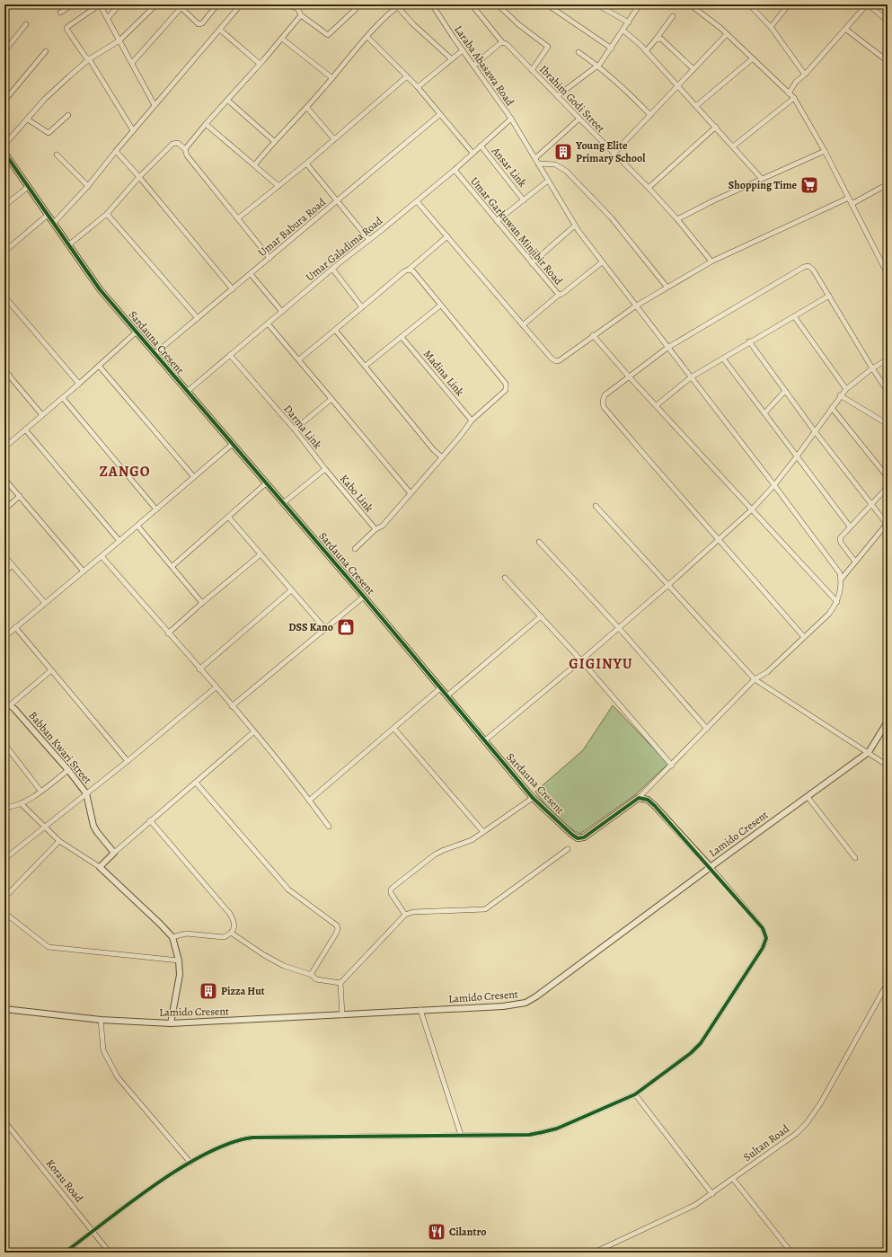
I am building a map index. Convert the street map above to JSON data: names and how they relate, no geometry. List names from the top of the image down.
{
  "streets": {
    "street": [
      "Laraba Abasawa Road",
      "Ibrahim Godi Street",
      "Ansar Link",
      "Umar Babura Road",
      "Umar Garkuwan Minjibir Road",
      "Umar Galadima Road",
      "Sardauna Cresent",
      "Madina Link",
      "Darma Link",
      "Kabo Link",
      "Babban Kwari Street",
      "Lamido Cresent",
      "Sultan Road",
      "Korau Road"
    ]
  },
  "crossings": [
    ["Laraba Abasawa Road", "Umar Garkuwan Minjibir Road"],
    ["Laraba Abasawa Road", "Umar Galadima Road"],
    ["Ansar Link", "Umar Galadima Road"],
    ["Umar Babura Road", "Sardauna Cresent"],
    ["Umar Garkuwan Minjibir Road", "Umar Galadima Road"],
    ["Umar Galadima Road", "Sardauna Cresent"],
    ["Umar Galadima Road", "Darma Link"],
    ["Darma Link", "Kabo Link"]
  ],
  "districts": ["ZANGO", "GIGINYU"],
  "places": {
    "building": ["Young Elite Primary School", "Pizza Hut"],
    "supermarket": ["Shopping Time"],
    "shop": ["DSS Kano"],
    "restaurant": ["Cilantro"]
  }
}
